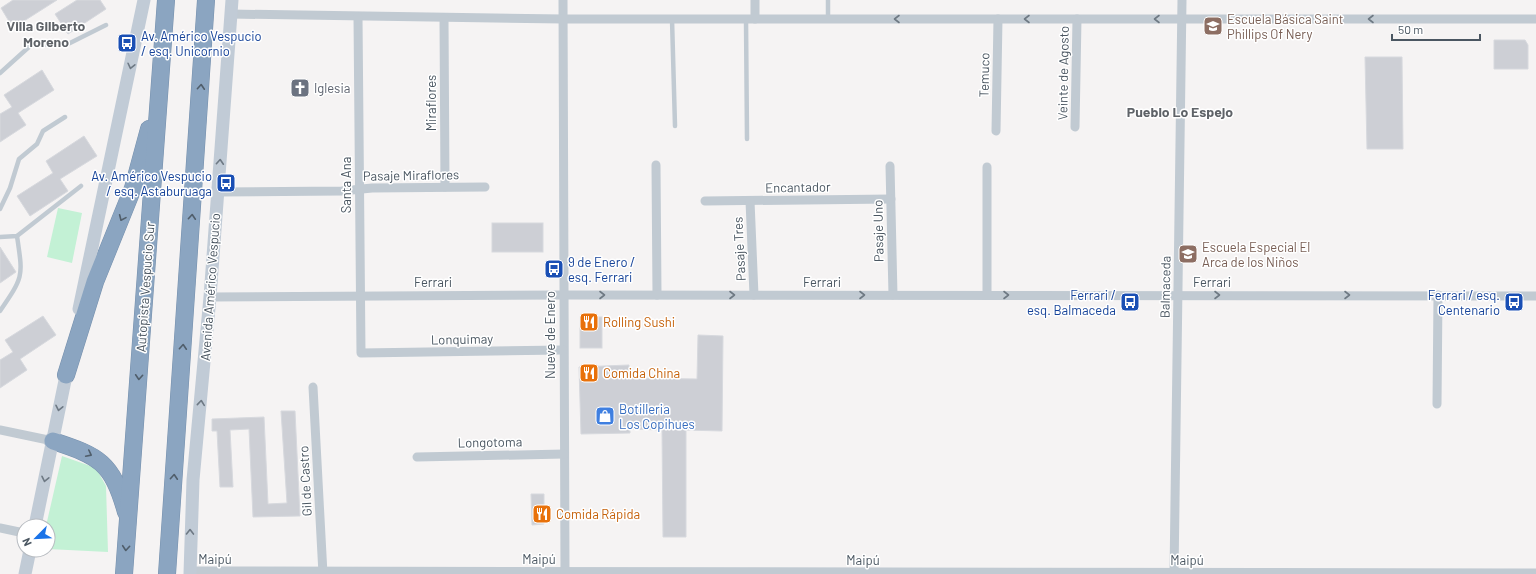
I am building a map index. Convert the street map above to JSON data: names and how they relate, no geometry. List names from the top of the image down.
{
  "streets": {
    "highway": ["Autopista Vespucio Sur"],
    "main road": ["Avenida Américo Vespucio"],
    "street": [
      "Veinte de Agosto",
      "Temuco",
      "Miraflores",
      "Pasaje Miraflores",
      "Santa Ana",
      "Encantador",
      "Pasaje Uno",
      "Pasaje Tres",
      "Ferrari",
      "Balmaceda",
      "Nueve de Enero",
      "Lonquimay",
      "Longotoma",
      "Gil de Castro",
      "Maipú"
    ]
  },
  "crossings": [
    ["Miraflores", "Pasaje Miraflores"],
    ["Pasaje Miraflores", "Santa Ana"],
    ["Pasaje Miraflores", "Avenida Américo Vespucio"],
    ["Santa Ana", "Ferrari"],
    ["Santa Ana", "Lonquimay"],
    ["Encantador", "Pasaje Uno"],
    ["Encantador", "Pasaje Tres"],
    ["Pasaje Uno", "Ferrari"],
    ["Pasaje Tres", "Ferrari"],
    ["Ferrari", "Avenida Américo Vespucio"],
    ["Ferrari", "Balmaceda"],
    ["Ferrari", "Nueve de Enero"],
    ["Avenida Américo Vespucio", "Maipú"],
    ["Balmaceda", "Maipú"],
    ["Nueve de Enero", "Lonquimay"],
    ["Nueve de Enero", "Longotoma"],
    ["Nueve de Enero", "Maipú"],
    ["Gil de Castro", "Maipú"]
  ],
  "one_way": ["Ferrari"],
  "districts": ["Villa Gilberto Moreno", "Pueblo Lo Espejo"],
  "places": {
    "school or university": ["Escuela Básica Saint Phillips Of Nery", "Escuela Especial El Arca de los Niños"],
    "bus stop": [
      "Av. Américo Vespucio / esq. Unicornio",
      "Av. Américo Vespucio / esq. Astaburuaga",
      "9 de Enero / esq. Ferrari",
      "Ferrari / esq. Balmaceda",
      "Ferrari / esq. Centenario"
    ],
    "church": ["Iglesia"],
    "restaurant": ["Rolling Sushi", "Comida China", "Comida Rápida"],
    "shop": ["Botilleria Los Copihues"]
  },
  "scale_bar": "50 m",
  "north": "bottom left"
}
